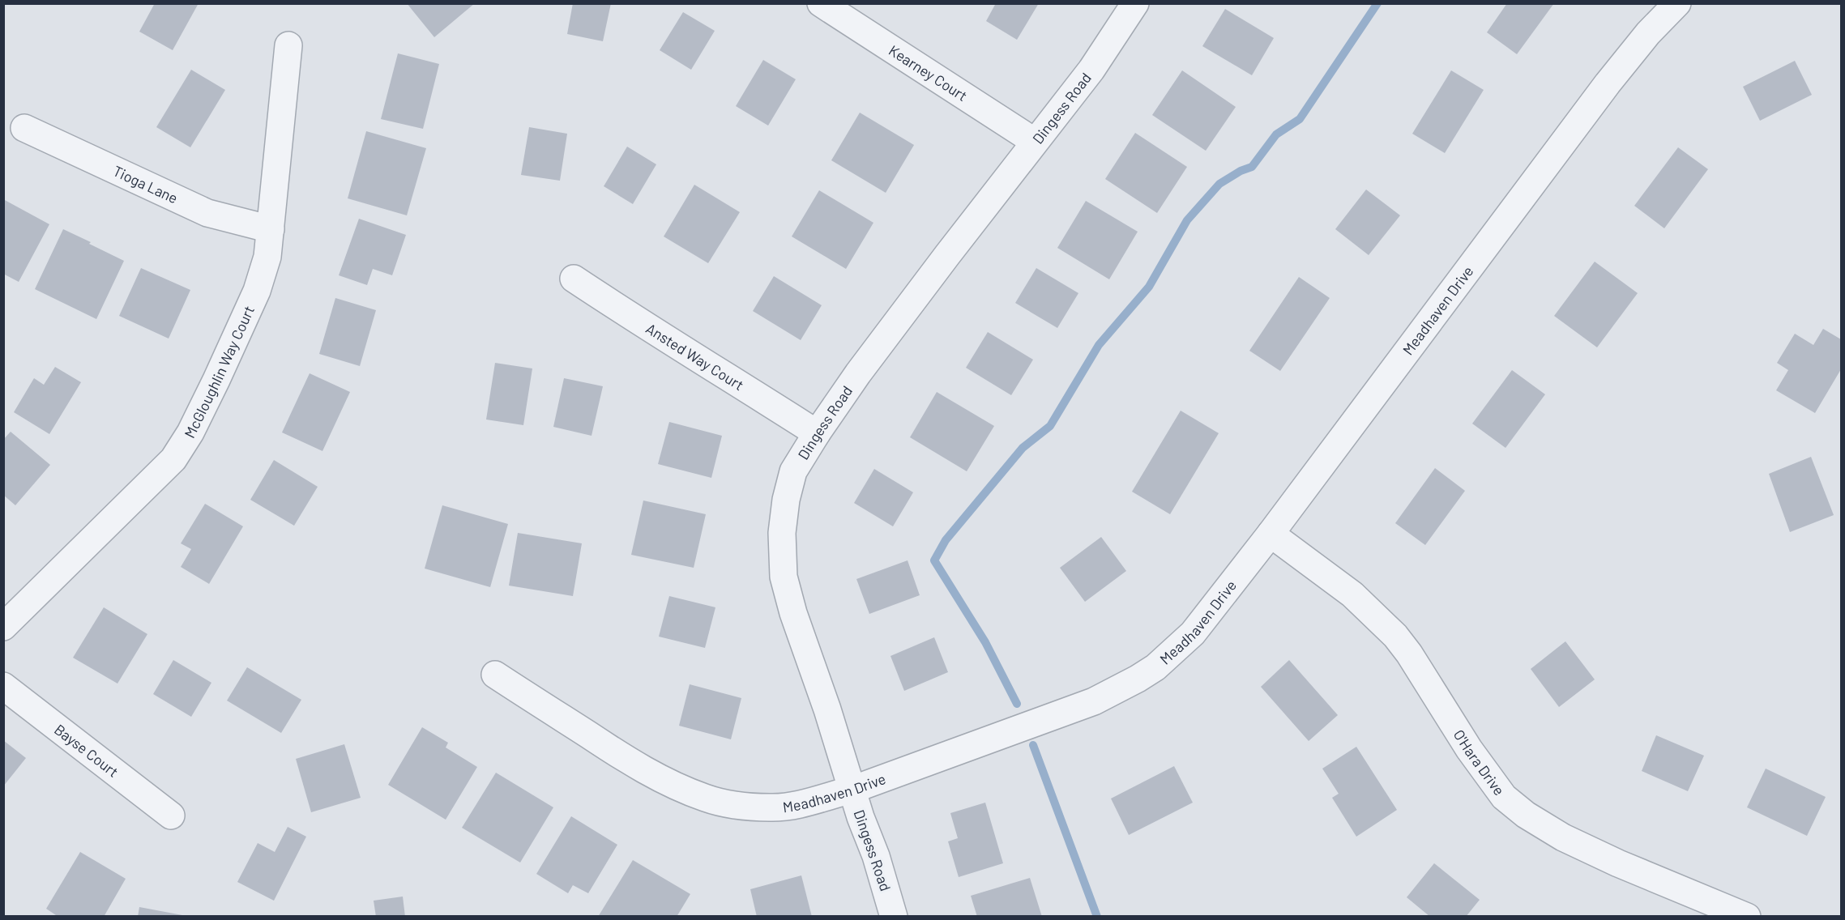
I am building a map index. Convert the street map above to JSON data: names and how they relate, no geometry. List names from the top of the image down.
{
  "streets": {
    "street": [
      "Kearney Court",
      "Dingess Road",
      "Tioga Lane",
      "Meadhaven Drive",
      "Ansted Way Court",
      "McGloughlin Way Court",
      "Bayse Court",
      "O'Hara Drive"
    ]
  },
  "crossings": [
    ["Kearney Court", "Dingess Road"],
    ["Dingess Road", "Meadhaven Drive"],
    ["Dingess Road", "Ansted Way Court"],
    ["Tioga Lane", "McGloughlin Way Court"],
    ["Meadhaven Drive", "O'Hara Drive"]
  ]
}
